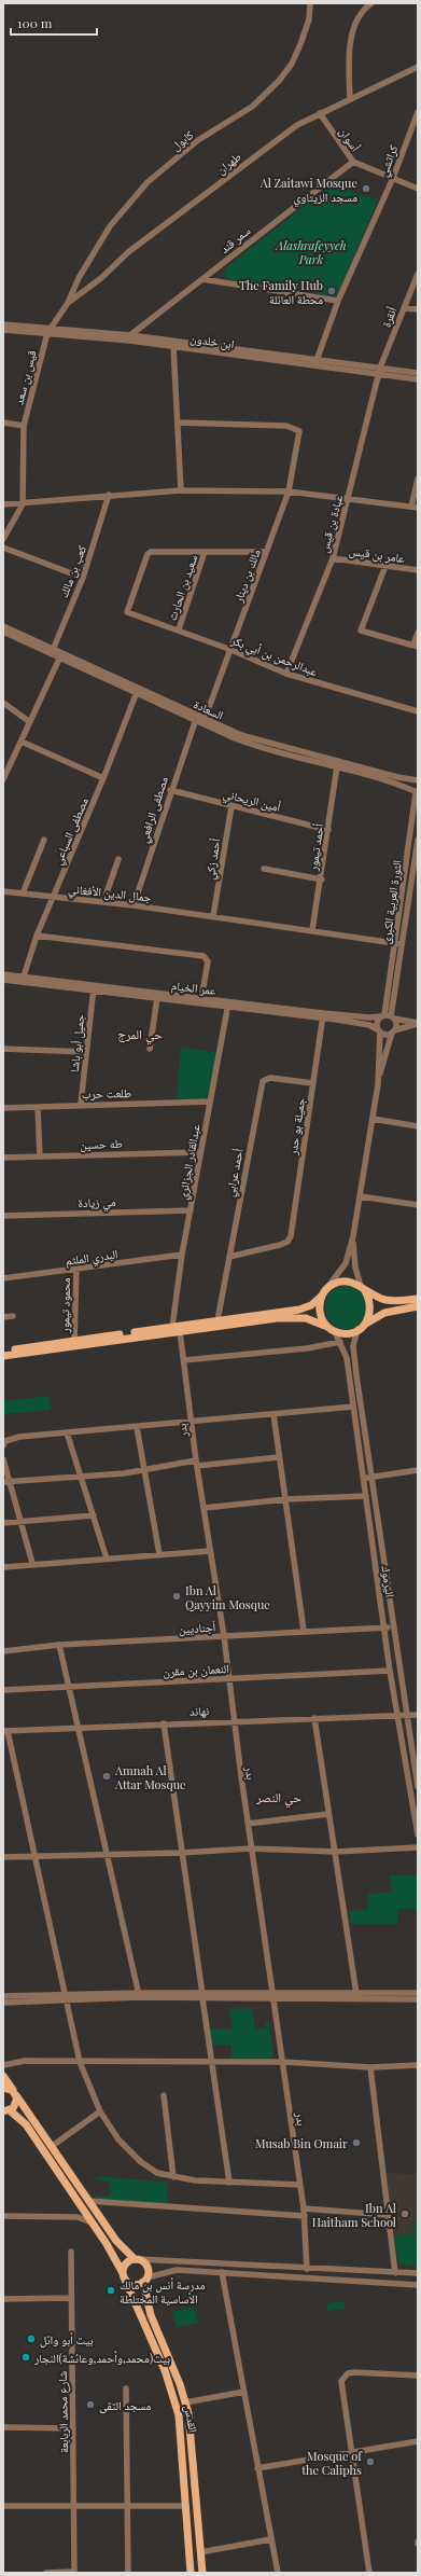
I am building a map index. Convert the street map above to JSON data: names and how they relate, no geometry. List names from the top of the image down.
{
  "streets": {
    "main road": ["القدس"],
    "street": [
      "أسوان",
      "كابول",
      "كراتشي",
      "طهران",
      "سمر قند",
      "أنقرة",
      "ابن خلدون",
      "قيس بن سعد",
      "عبادة بن قيس",
      "عامر بن قيس",
      "كعب بن مالك",
      "مالك بن دينار",
      "سعيد بن الحارث",
      "عبدالرحمن بن أبي بكر",
      "السعادة",
      "أمين الريحاني",
      "مصطفى الرافعي",
      "مصطفى السباعي",
      "أحمد تيمور",
      "أحمد زكي",
      "جمال الدين الأفغاني",
      "الثورة العربية الكبرى",
      "عمر الخيام",
      "جميل أبو باشا",
      "طلعت حرب",
      "جميلة بو حدر",
      "طه حسين",
      "عبدالقادر الجزائري",
      "أحمد عرابي",
      "مي زيادة",
      "البدري الملثم",
      "محمود تيمور",
      "بدر",
      "اليرموك",
      "أجناديين",
      "النعمان بن مقرن",
      "نهاند",
      "شارع محمد الربابعة"
    ]
  },
  "crossings": [
    ["أسوان", "كراتشي"],
    ["أسوان", "طهران"],
    ["أسوان", "سمر قند"],
    ["كابول", "طهران"],
    ["كراتشي", "ابن خلدون"],
    ["سمر قند", "ابن خلدون"],
    ["أنقرة", "ابن خلدون"],
    ["أنقرة", "عبادة بن قيس"],
    ["ابن خلدون", "قيس بن سعد"],
    ["ابن خلدون", "عبادة بن قيس"],
    ["عبادة بن قيس", "عامر بن قيس"],
    ["عبادة بن قيس", "عبدالرحمن بن أبي بكر"],
    ["كعب بن مالك", "السعادة"],
    ["مالك بن دينار", "عبدالرحمن بن أبي بكر"],
    ["مالك بن دينار", "السعادة"],
    ["سعيد بن الحارث", "عبدالرحمن بن أبي بكر"],
    ["السعادة", "مصطفى الرافعي"],
    ["السعادة", "مصطفى السباعي"],
    ["السعادة", "أحمد تيمور"],
    ["السعادة", "الثورة العربية الكبرى"],
    ["أمين الريحاني", "مصطفى الرافعي"],
    ["أمين الريحاني", "أحمد تيمور"],
    ["أمين الريحاني", "أحمد زكي"],
    ["مصطفى الرافعي", "جمال الدين الأفغاني"],
    ["مصطفى السباعي", "جمال الدين الأفغاني"],
    ["مصطفى السباعي", "عمر الخيام"],
    ["أحمد تيمور", "جمال الدين الأفغاني"],
    ["أحمد زكي", "جمال الدين الأفغاني"],
    ["جمال الدين الأفغاني", "الثورة العربية الكبرى"],
    ["الثورة العربية الكبرى", "عمر الخيام"],
    ["عمر الخيام", "جميل أبو باشا"],
    ["عمر الخيام", "جميلة بو حدر"],
    ["عمر الخيام", "عبدالقادر الجزائري"],
    ["جميل أبو باشا", "طلعت حرب"],
    ["طلعت حرب", "عبدالقادر الجزائري"],
    ["جميلة بو حدر", "أحمد عرابي"],
    ["طه حسين", "عبدالقادر الجزائري"],
    ["عبدالقادر الجزائري", "مي زيادة"],
    ["عبدالقادر الجزائري", "البدري الملثم"],
    ["البدري الملثم", "محمود تيمور"],
    ["بدر", "أجناديين"],
    ["بدر", "النعمان بن مقرن"],
    ["بدر", "نهاند"],
    ["اليرموك", "أجناديين"],
    ["اليرموك", "النعمان بن مقرن"],
    ["اليرموك", "نهاند"]
  ],
  "districts": ["حي المرج", "حي النصر"],
  "parks": ["Alashrafeyyeh Park"],
  "places": [
    "Al Zaitawi Mosque مسجد الزيتاوي",
    "The Family Hub محطة العائلة",
    "Ibn Al Qayyim Mosque",
    "Amnah Al Attar Mosque",
    "Musab Bin Omair",
    "Ibn Al Haitham School",
    "مدرسة أنس بن مالك الأساسية المختلطة",
    "بيت أبو وائل",
    "بيت(محمد,وأحمد,وعائشة)النجار",
    "مسجد التقى",
    "Mosque of the Caliphs"
  ],
  "scale_bar": "100 m"
}
